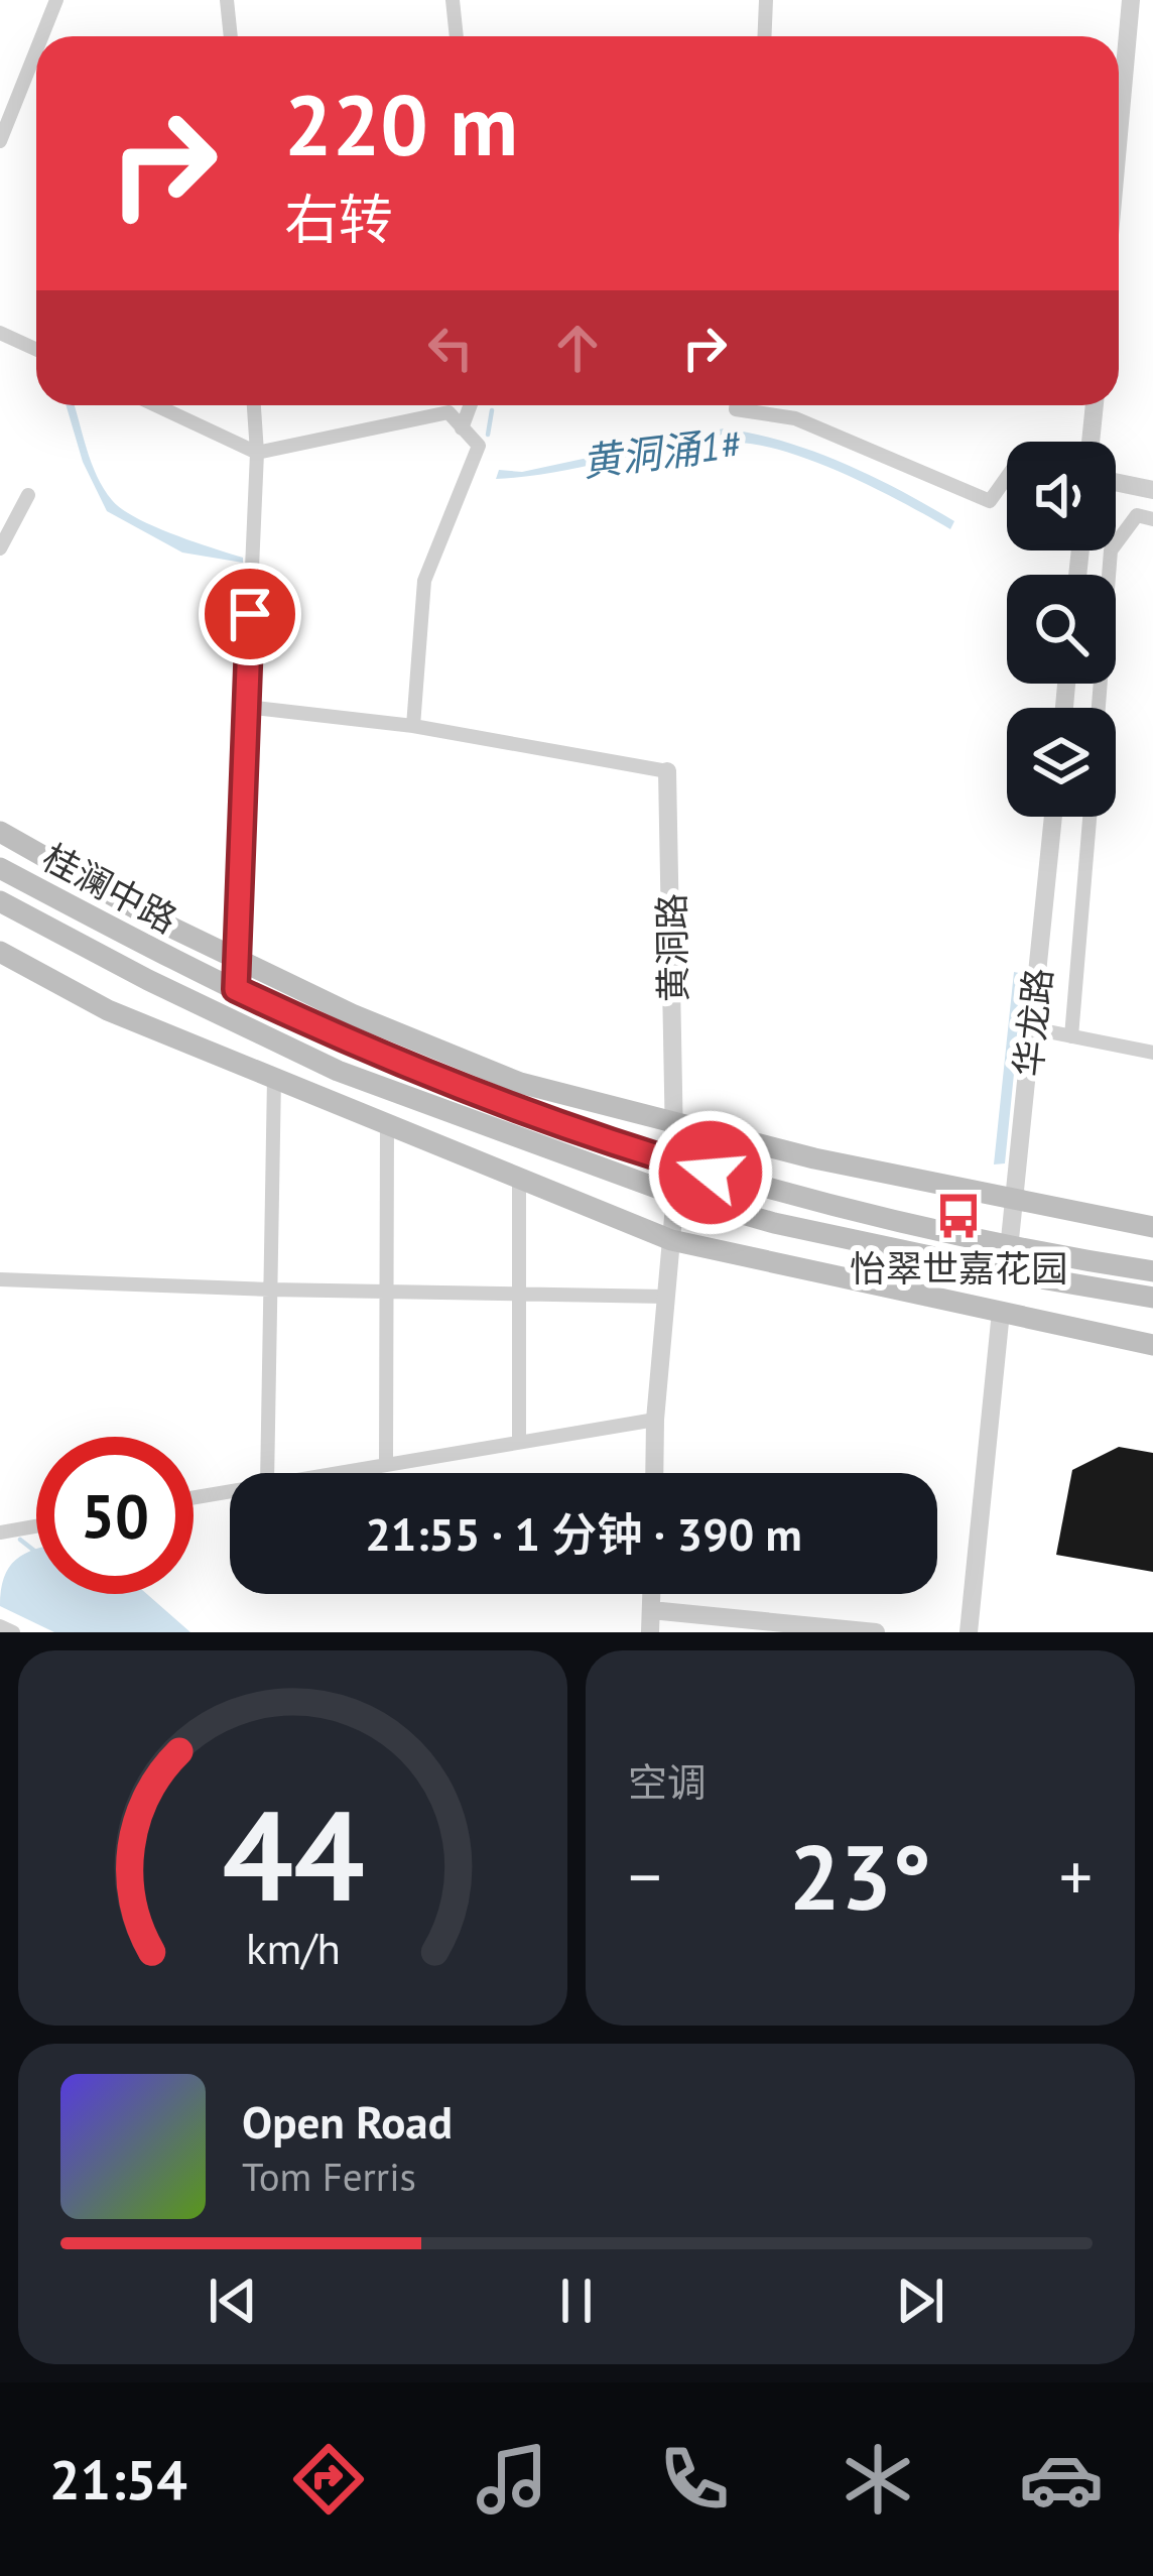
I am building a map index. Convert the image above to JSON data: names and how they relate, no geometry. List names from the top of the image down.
{
  "streets": {
    "main road": ["桂澜中路"],
    "street": ["黄洞路", "华龙路"]
  },
  "crossings": [
    ["桂澜中路", "黄洞路"],
    ["桂澜中路", "华龙路"]
  ],
  "water": ["黄洞涌1#"],
  "places": {
    "bus stop": ["怡翠世嘉花园"]
  },
  "page": {
    "turn": ["220 m", "右转"],
    "limit": "50",
    "trip": "21:55 · 1 分钟 · 390 m",
    "tile": "空调",
    "heat": ["−", "23°", "+"],
    "song": ["Open Road", "Tom Ferris"],
    "tabs": "21:54",
    "gauge": ["44", "km/h"]
  }
}
